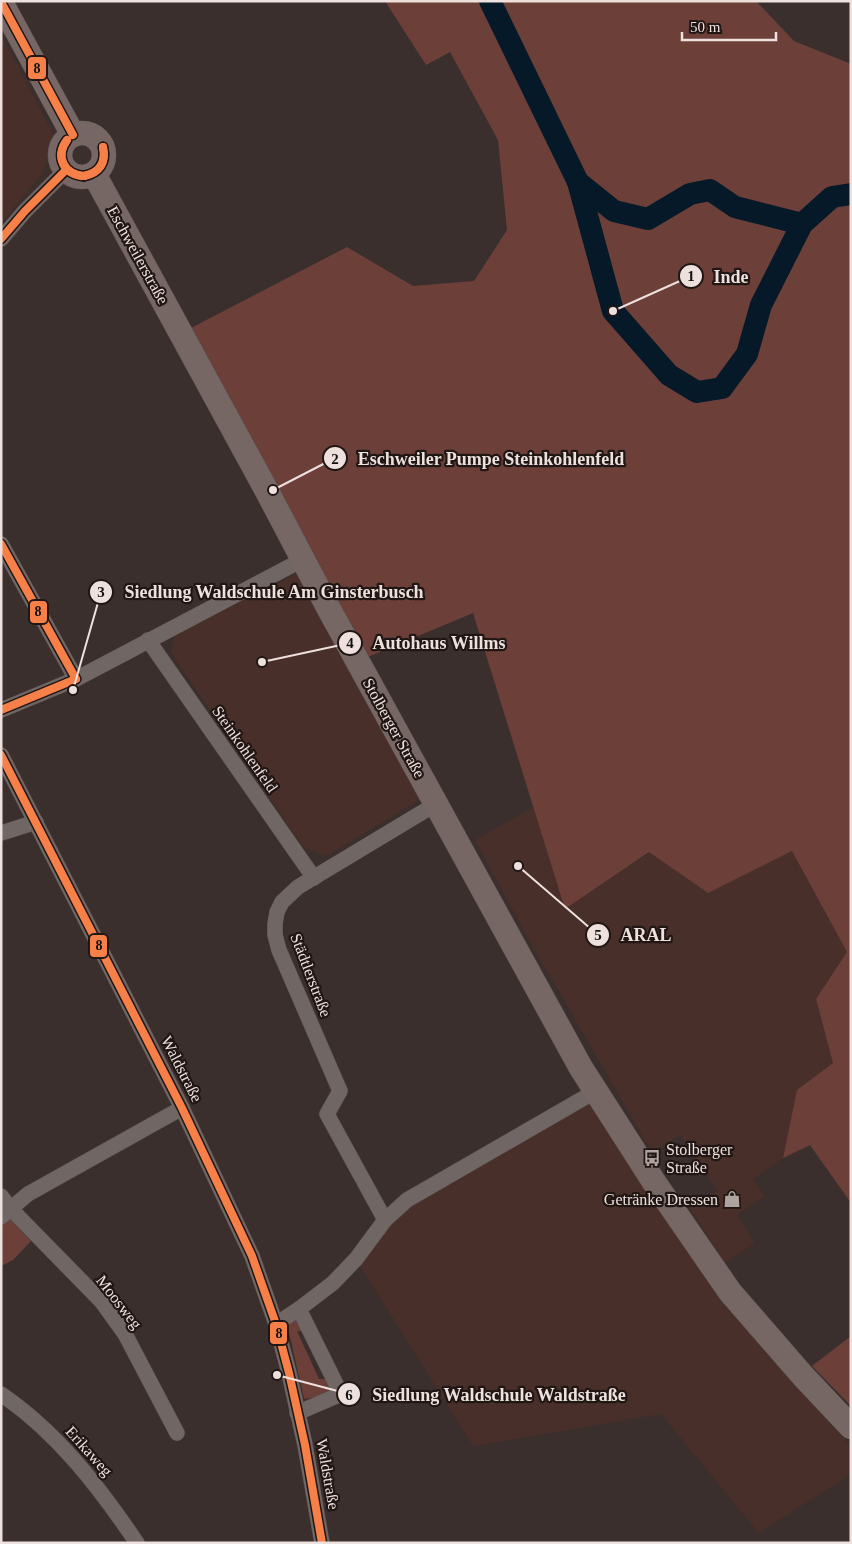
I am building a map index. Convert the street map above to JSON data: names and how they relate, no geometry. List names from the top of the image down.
{
  "streets": {
    "main road": ["Eschweilerstraße", "Stolberger Straße"],
    "street": [
      "Steinkohlenfeld",
      "Städtlerstraße",
      "Waldstraße",
      "Moosweg",
      "Erikaweg"
    ]
  },
  "crossings": [
    ["Eschweilerstraße", "Stolberger Straße"],
    ["Stolberger Straße", "Städtlerstraße"],
    ["Steinkohlenfeld", "Städtlerstraße"]
  ],
  "places": {
    "other": [
      "Inde",
      "Eschweiler Pumpe Steinkohlenfeld",
      "Autohaus Willms",
      "Siedlung Waldschule Am Ginsterbusch",
      "ARAL",
      "Siedlung Waldschule Waldstraße"
    ],
    "bus stop": ["Stolberger Straße"],
    "shop": ["Getränke Dressen"]
  },
  "lines": ["transit line 8"],
  "scale_bar": "50 m"
}
